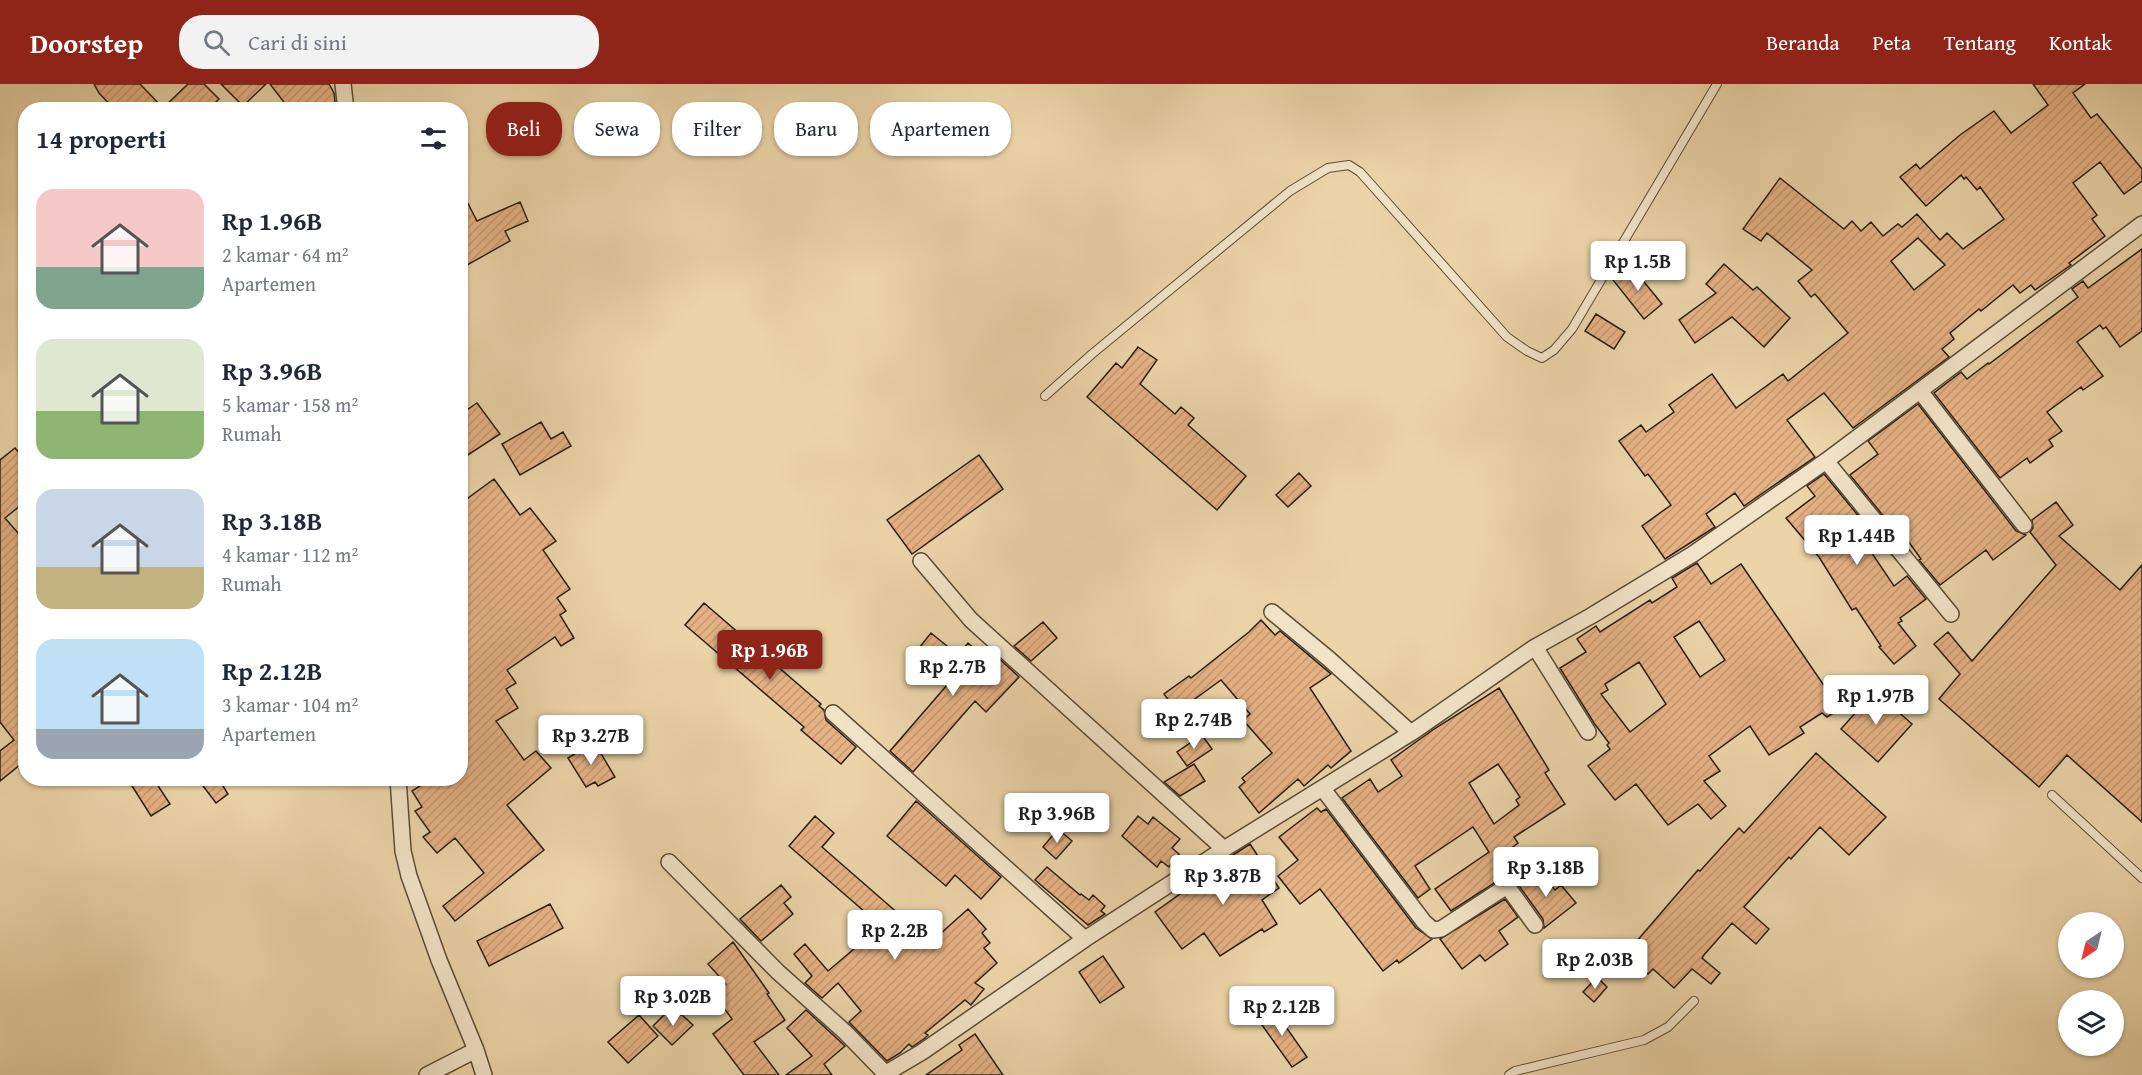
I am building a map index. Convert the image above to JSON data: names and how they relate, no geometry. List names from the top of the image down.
{
  "north": "bottom left",
  "page": {
    "header": "Doorstep",
    "search": "Cari di sini",
    "nav": [
      "Beranda",
      "Peta",
      "Tentang",
      "Kontak"
    ],
    "chip": [
      "Beli",
      "Sewa",
      "Filter",
      "Baru",
      "Apartemen"
    ],
    "heading": "14 properti",
    "list": [
      {
        "name": "Rp 1.96B",
        "note": "2 kamar · 64 m² · Apartemen"
      },
      {
        "name": "Rp 3.96B",
        "note": "5 kamar · 158 m² · Rumah"
      },
      {
        "name": "Rp 3.18B",
        "note": "4 kamar · 112 m² · Rumah"
      },
      {
        "name": "Rp 2.12B",
        "note": "3 kamar · 104 m² · Apartemen"
      }
    ],
    "price": [
      "Rp 1.5B",
      "Rp 1.44B",
      "Rp 1.96B",
      "Rp 2.7B",
      "Rp 1.97B",
      "Rp 2.74B",
      "Rp 3.27B",
      "Rp 3.96B",
      "Rp 3.18B",
      "Rp 3.87B",
      "Rp 2.2B",
      "Rp 2.03B",
      "Rp 3.02B",
      "Rp 2.12B"
    ]
  }
}
